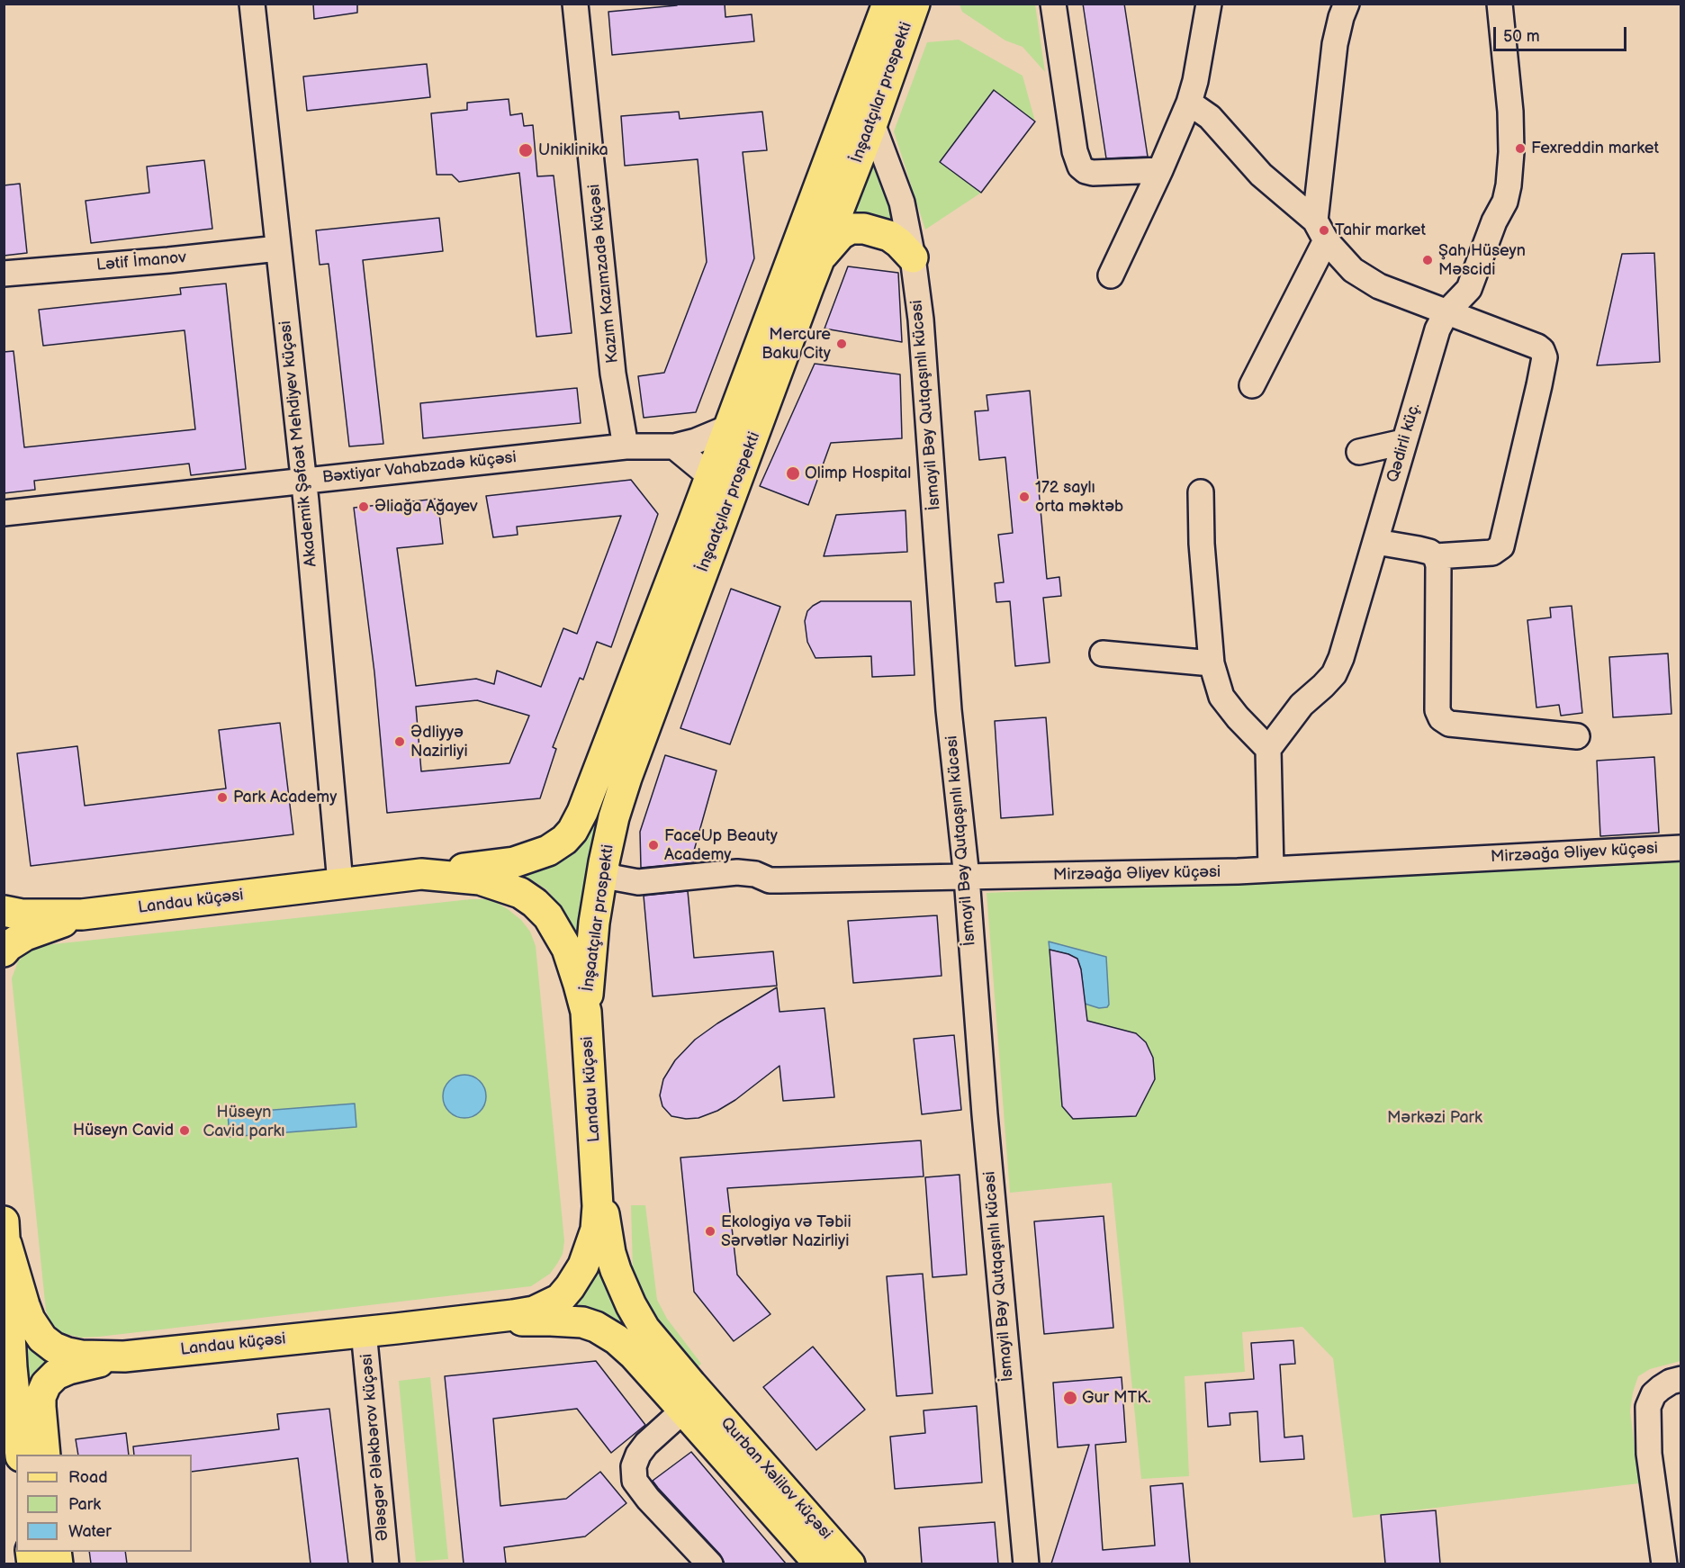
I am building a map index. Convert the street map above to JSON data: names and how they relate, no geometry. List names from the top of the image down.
{
  "streets": {
    "main road": ["İnşaatçılar prospekti", "Landau küçəsi", "Qurban Xəlilov küçəsi"],
    "street": [
      "Lətif İmanov",
      "Kazım Kazımzadə küçəsi",
      "İsmayil Bəy Qutqaşınlı kücəsi",
      "Qədirli küç.",
      "Akademik Şəfaət Mehdiyev küçəsi",
      "Bəxtiyar Vahabzadə küçəsi",
      "Mirzəağa Əliyev küçəsi",
      "Ələsgər Ələkbərov küçəsi"
    ]
  },
  "crossings": [
    ["İnşaatçılar prospekti", "İsmayil Bəy Qutqaşınlı kücəsi"],
    ["İnşaatçılar prospekti", "Bəxtiyar Vahabzadə küçəsi"],
    ["İnşaatçılar prospekti", "Mirzəağa Əliyev küçəsi"],
    ["İnşaatçılar prospekti", "Landau küçəsi"],
    ["Lətif İmanov", "Akademik Şəfaət Mehdiyev küçəsi"],
    ["Kazım Kazımzadə küçəsi", "Bəxtiyar Vahabzadə küçəsi"],
    ["İsmayil Bəy Qutqaşınlı kücəsi", "Mirzəağa Əliyev küçəsi"],
    ["Akademik Şəfaət Mehdiyev küçəsi", "Bəxtiyar Vahabzadə küçəsi"],
    ["Akademik Şəfaət Mehdiyev küçəsi", "Landau küçəsi"],
    ["Landau küçəsi", "Ələsgər Ələkbərov küçəsi"]
  ],
  "parks": ["Hüseyn Cavid parkı", "Mərkəzi Park"],
  "places": [
    "Fexreddin market",
    "Uniklinika",
    "Tahir market",
    "Şah Hüseyn Məscidi",
    "Mercure Baku City",
    "Olimp Hospital",
    "172 saylı orta məktəb",
    "Əliağa Ağayev",
    "Ədliyyə Nazirliyi",
    "Park Academy",
    "FaceUp Beauty Academy",
    "Hüseyn Cavid",
    "Ekologiya və Təbii Sərvətlər Nazirliyi",
    "Gur MTK."
  ],
  "legend": ["Road", "Park", "Water"],
  "scale_bar": "50 m"
}
